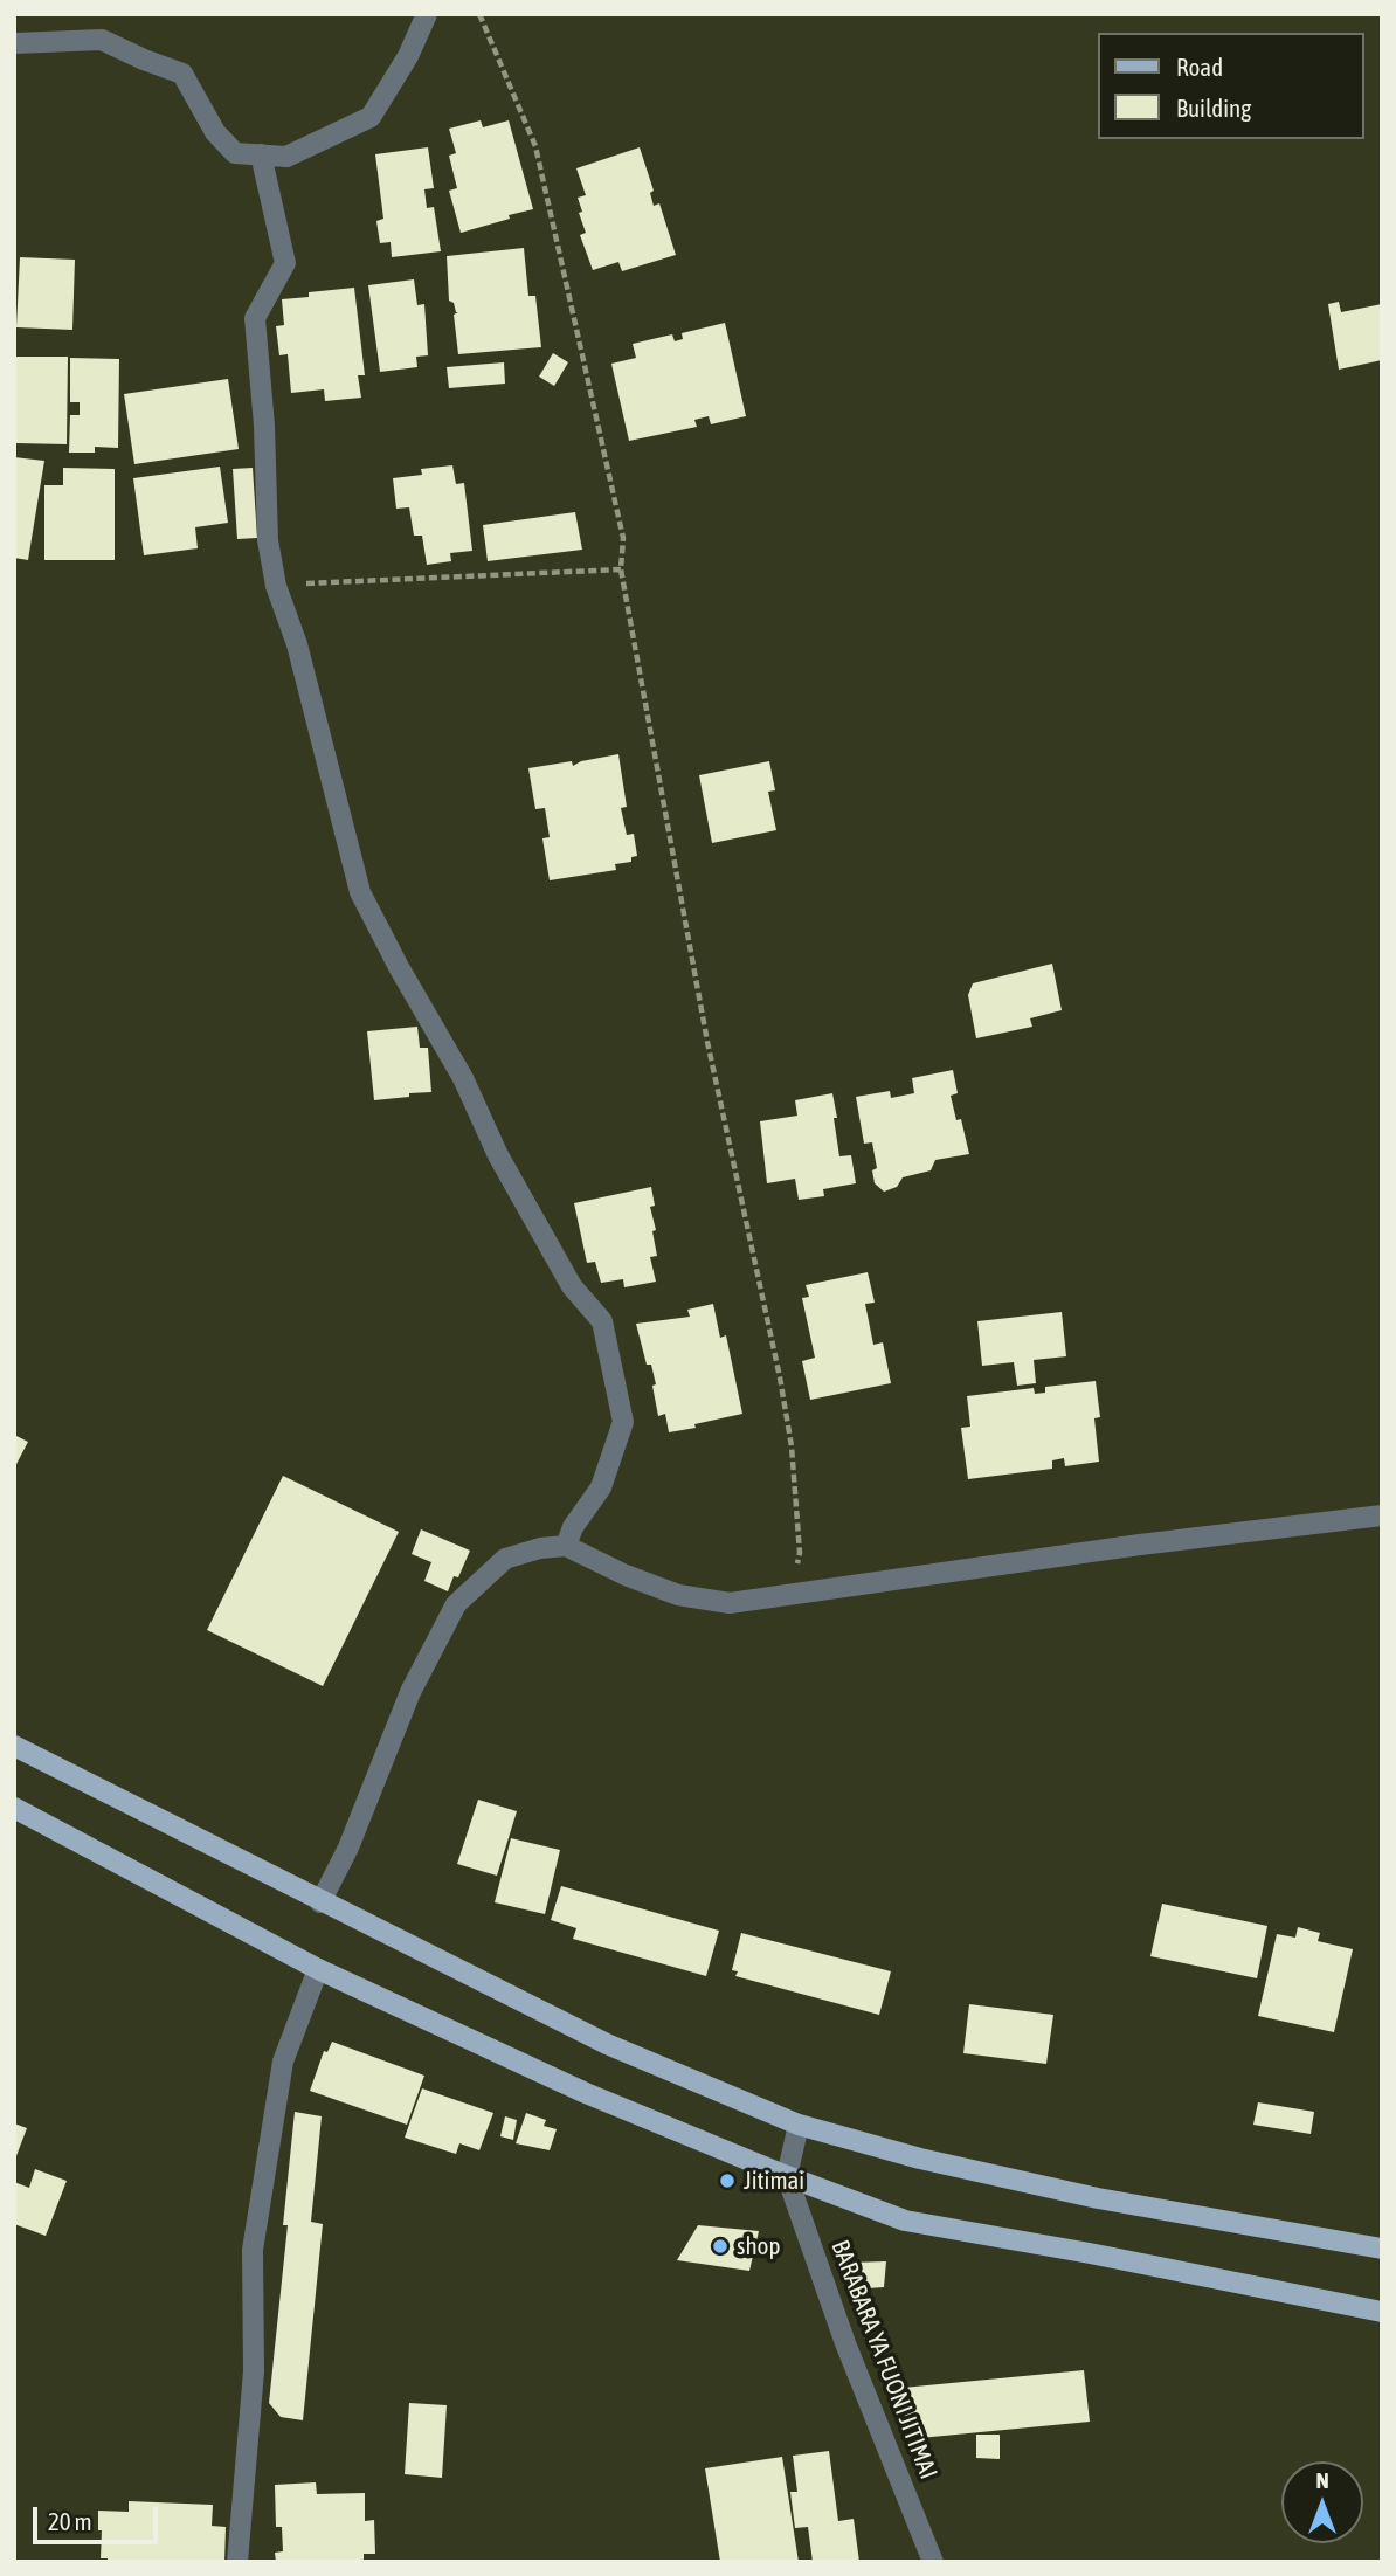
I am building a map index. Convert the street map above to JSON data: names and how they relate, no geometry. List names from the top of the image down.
{
  "streets": {
    "street": ["BARABARA YA FUONI JITIMAI"]
  },
  "places": ["Jitimai", "shop"],
  "legend": ["Road", "Building"],
  "scale_bar": "20 m",
  "north": "top"
}
